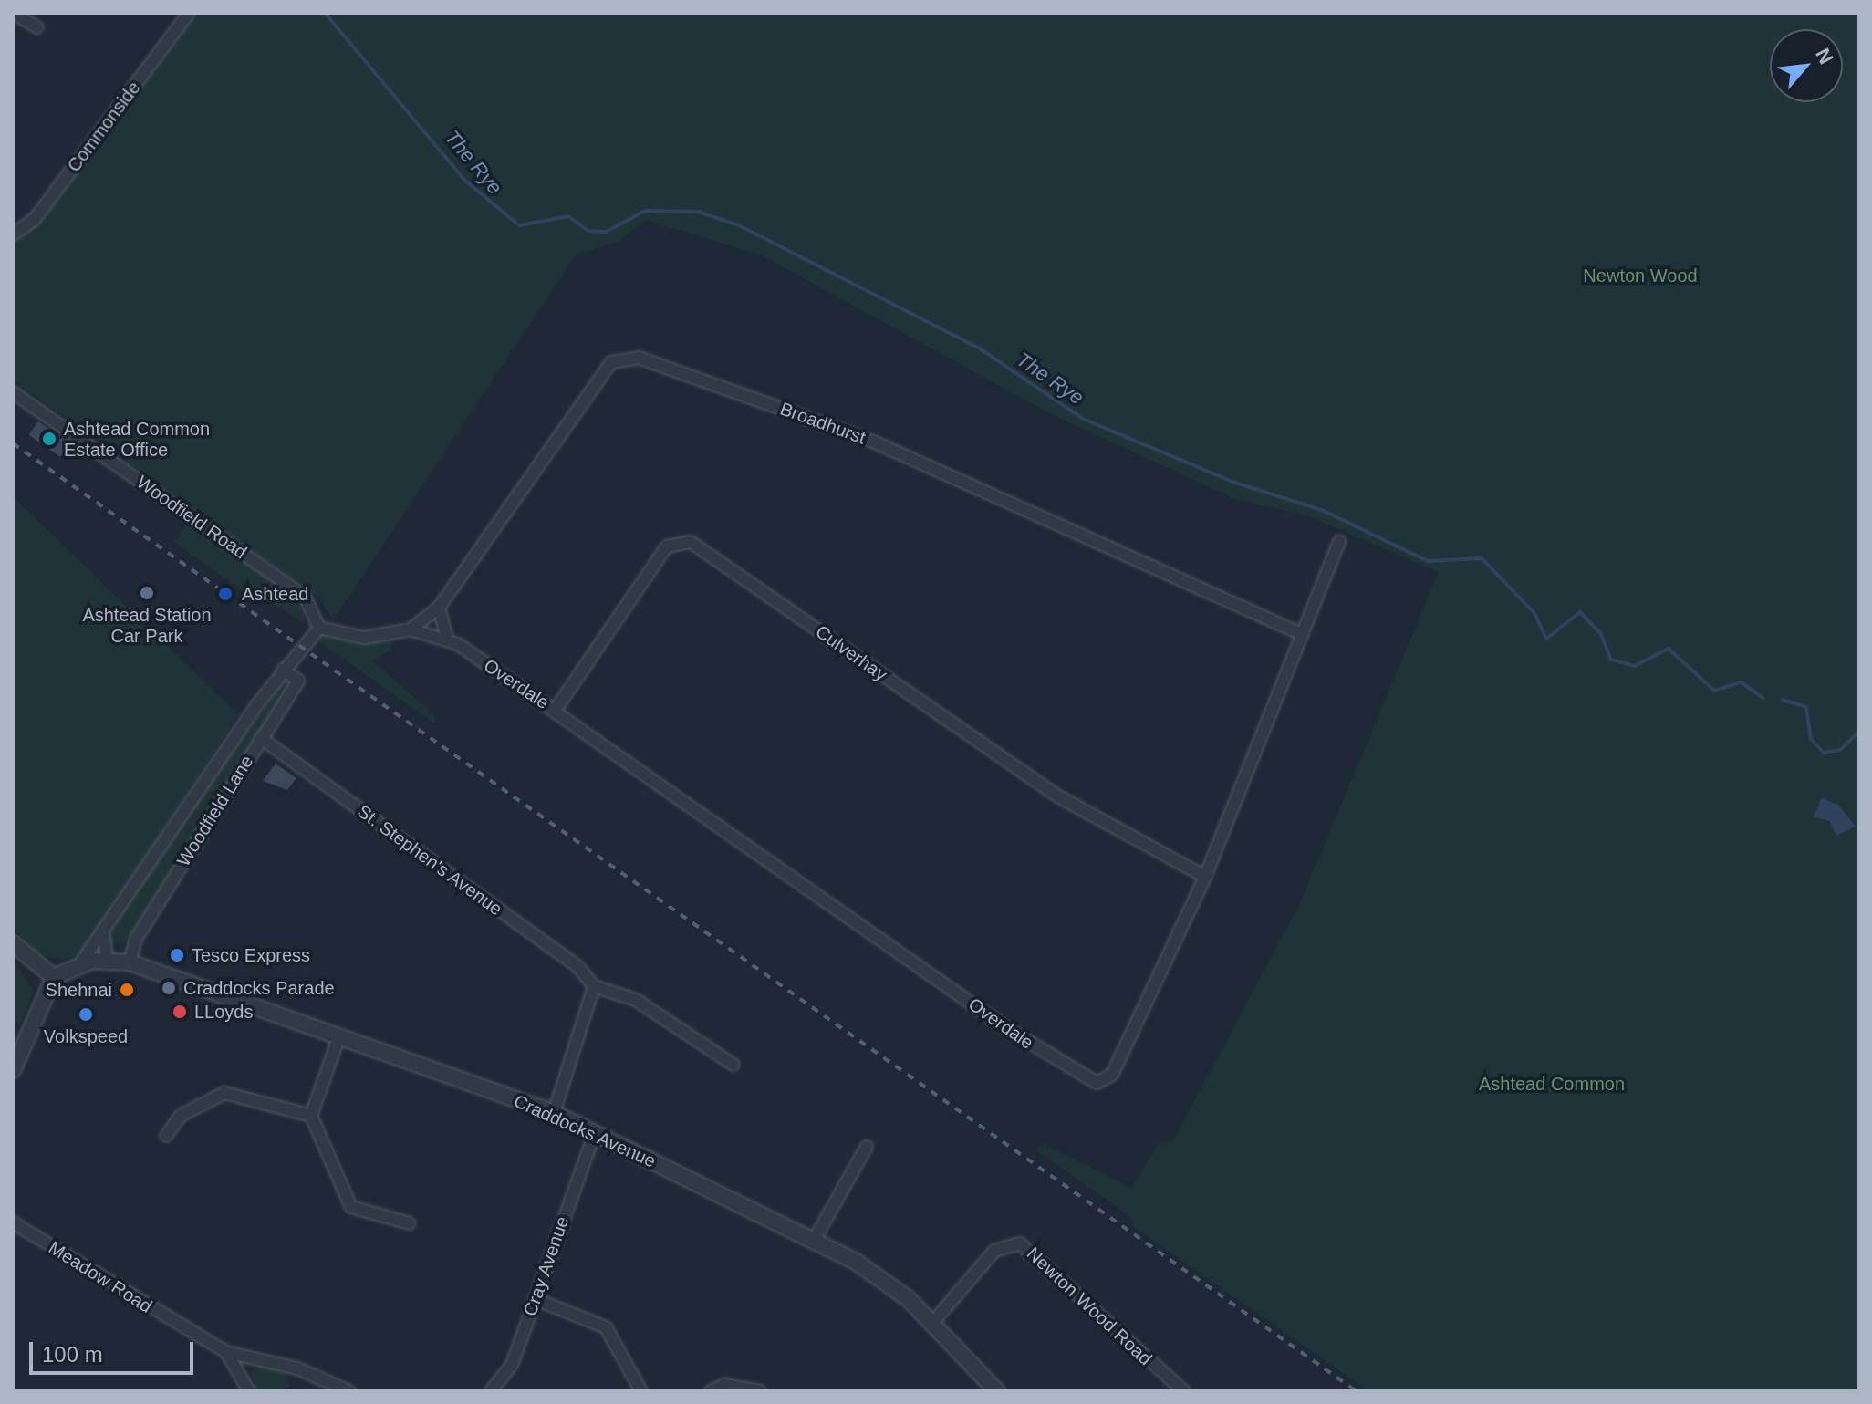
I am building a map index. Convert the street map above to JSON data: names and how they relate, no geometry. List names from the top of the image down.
{
  "streets": {
    "street": [
      "Commonside",
      "Broadhurst",
      "Woodfield Road",
      "Culverhay",
      "Overdale",
      "Woodfield Lane",
      "St. Stephen's Avenue",
      "Craddocks Avenue",
      "Cray Avenue",
      "Meadow Road",
      "Newton Wood Road"
    ]
  },
  "crossings": [
    ["Broadhurst", "Woodfield Road"],
    ["Broadhurst", "Overdale"],
    ["Broadhurst", "Woodfield Lane"],
    ["Woodfield Road", "Woodfield Lane"],
    ["Culverhay", "Overdale"],
    ["Woodfield Lane", "St. Stephen's Avenue"],
    ["Woodfield Lane", "Craddocks Avenue"],
    ["Craddocks Avenue", "Cray Avenue"],
    ["Craddocks Avenue", "Newton Wood Road"]
  ],
  "water": ["The Rye"],
  "parks": ["Newton Wood", "Ashtead Common"],
  "places": [
    "Ashtead Common Estate Office",
    "Ashtead Station Car Park",
    "Ashtead",
    "Tesco Express",
    "Craddocks Parade",
    "Shehnai",
    "LLoyds",
    "Volkspeed"
  ],
  "scale_bar": "100 m",
  "north": "top right"
}
